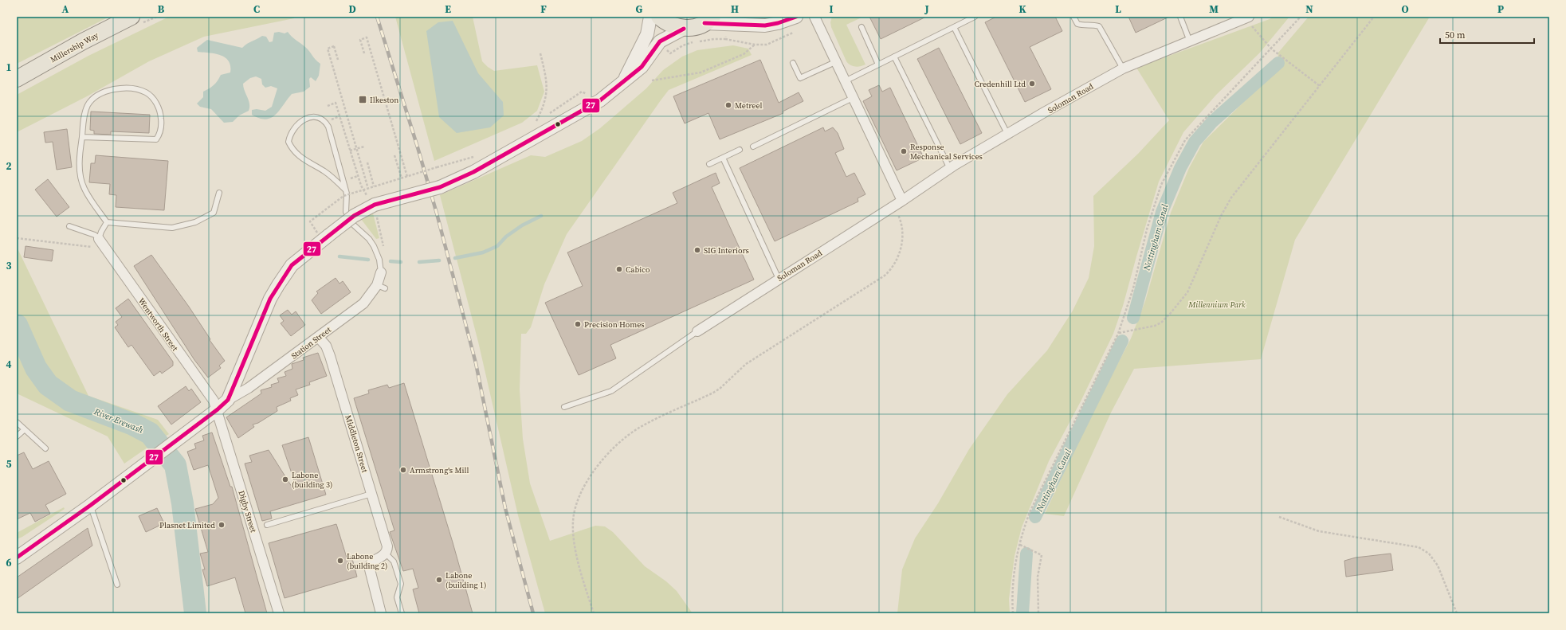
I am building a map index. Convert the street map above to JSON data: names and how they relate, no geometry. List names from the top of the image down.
{
  "streets": {
    "main road": ["Millership Way"],
    "street": [
      "Soloman Road",
      "Wentworth Street",
      "Station Street",
      "Middleton Street",
      "Digby Street"
    ]
  },
  "crossings": [
    ["Wentworth Street", "Station Street"],
    ["Wentworth Street", "Digby Street"],
    ["Station Street", "Middleton Street"],
    ["Station Street", "Digby Street"]
  ],
  "water": ["Nottingham Canal", "River Erewash"],
  "parks": ["Millennium Park"],
  "places": {
    "other": [
      "Credenhill Ltd",
      "Metreel",
      "Response Mechanical Services",
      "SIG Interiors",
      "Cabico",
      "Precision Homes",
      "Armstrong's Mill",
      "Labone (building 3)",
      "Plasnet Limited",
      "Labone (building 2)",
      "Labone (building 1)"
    ],
    "transit": ["Ilkeston"]
  },
  "lines": ["transit line 27"],
  "scale_bar": "50 m",
  "grid": {
    "columns": [
      "A",
      "B",
      "C",
      "D",
      "E",
      "F",
      "G",
      "H",
      "I",
      "J",
      "K",
      "L",
      "M",
      "N",
      "O",
      "P"
    ],
    "rows": [
      "1",
      "2",
      "3",
      "4",
      "5",
      "6"
    ]
  }
}
